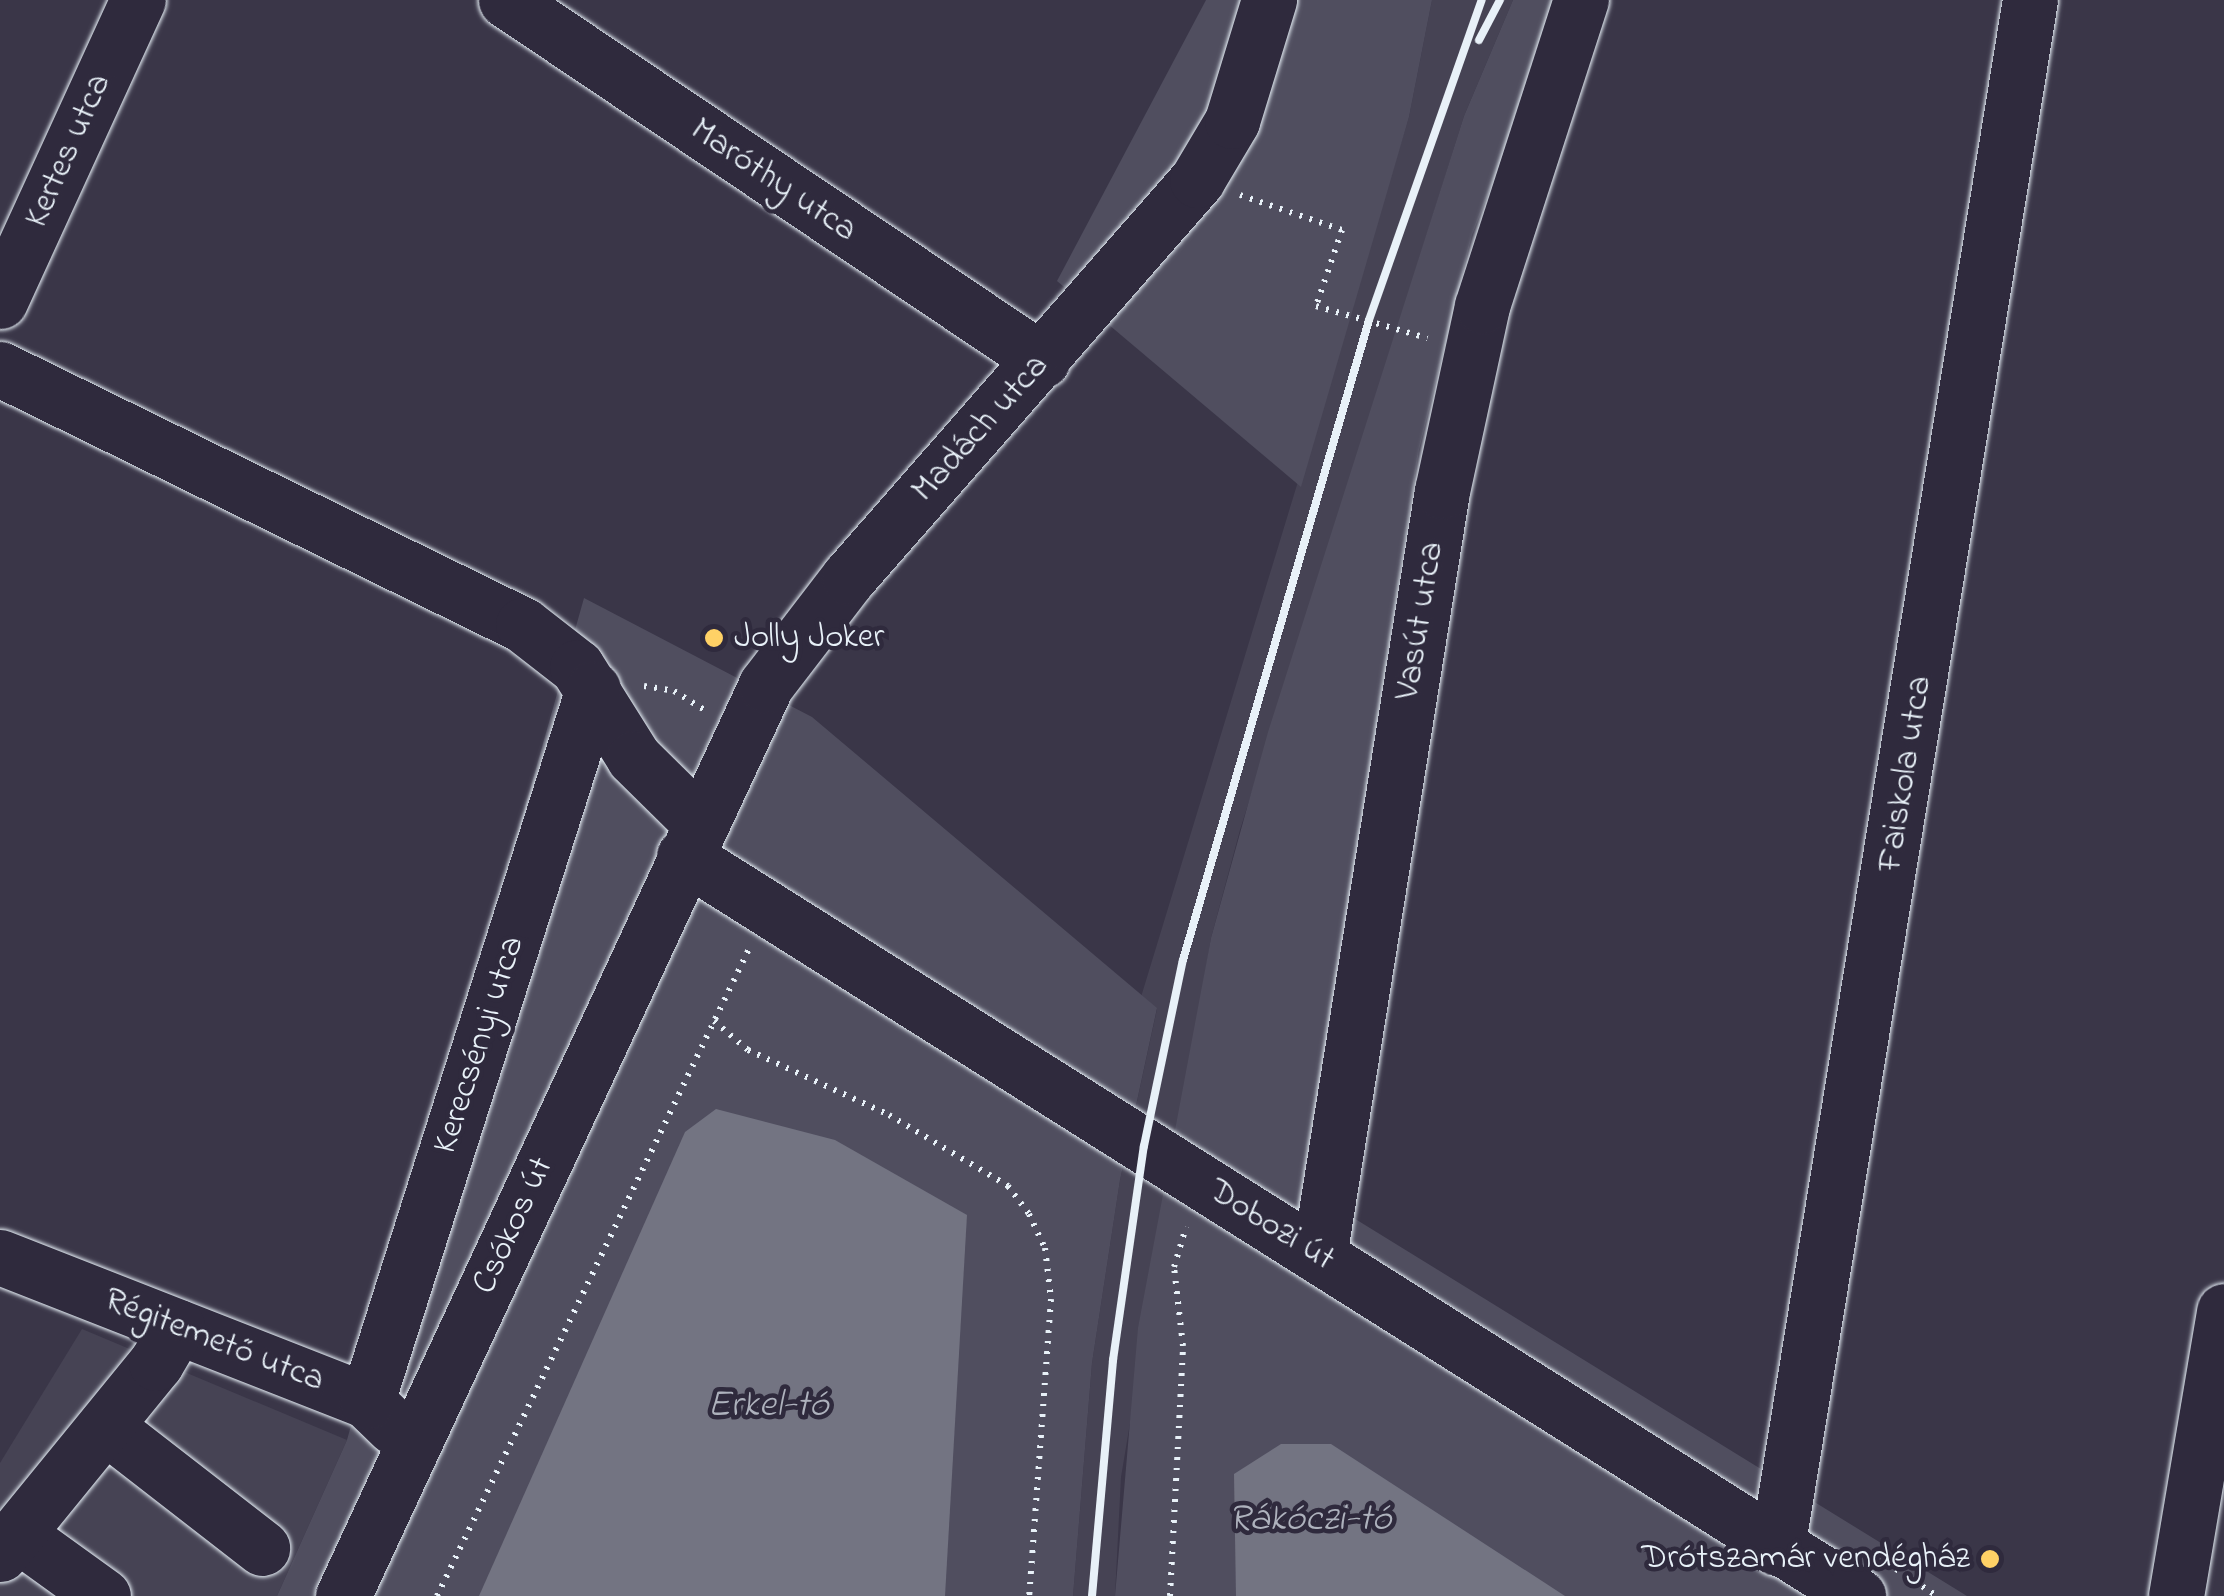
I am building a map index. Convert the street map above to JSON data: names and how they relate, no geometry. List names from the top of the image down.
{
  "streets": {
    "street": [
      "Kertes utca",
      "Maróthy utca",
      "Madách utca",
      "Vasút utca",
      "Faiskola utca",
      "Kerecsényi utca",
      "Csókos út",
      "Dobozi út",
      "Régitemető utca"
    ]
  },
  "crossings": [
    ["Maróthy utca", "Madách utca"],
    ["Madách utca", "Csókos út"],
    ["Madách utca", "Dobozi út"],
    ["Vasút utca", "Dobozi út"],
    ["Faiskola utca", "Dobozi út"],
    ["Kerecsényi utca", "Régitemető utca"],
    ["Csókos út", "Dobozi út"],
    ["Csókos út", "Régitemető utca"]
  ],
  "water": ["Erkel-tó", "Rákóczi-tó"],
  "places": ["Jolly Joker", "Drótszamár vendégház"]
}
